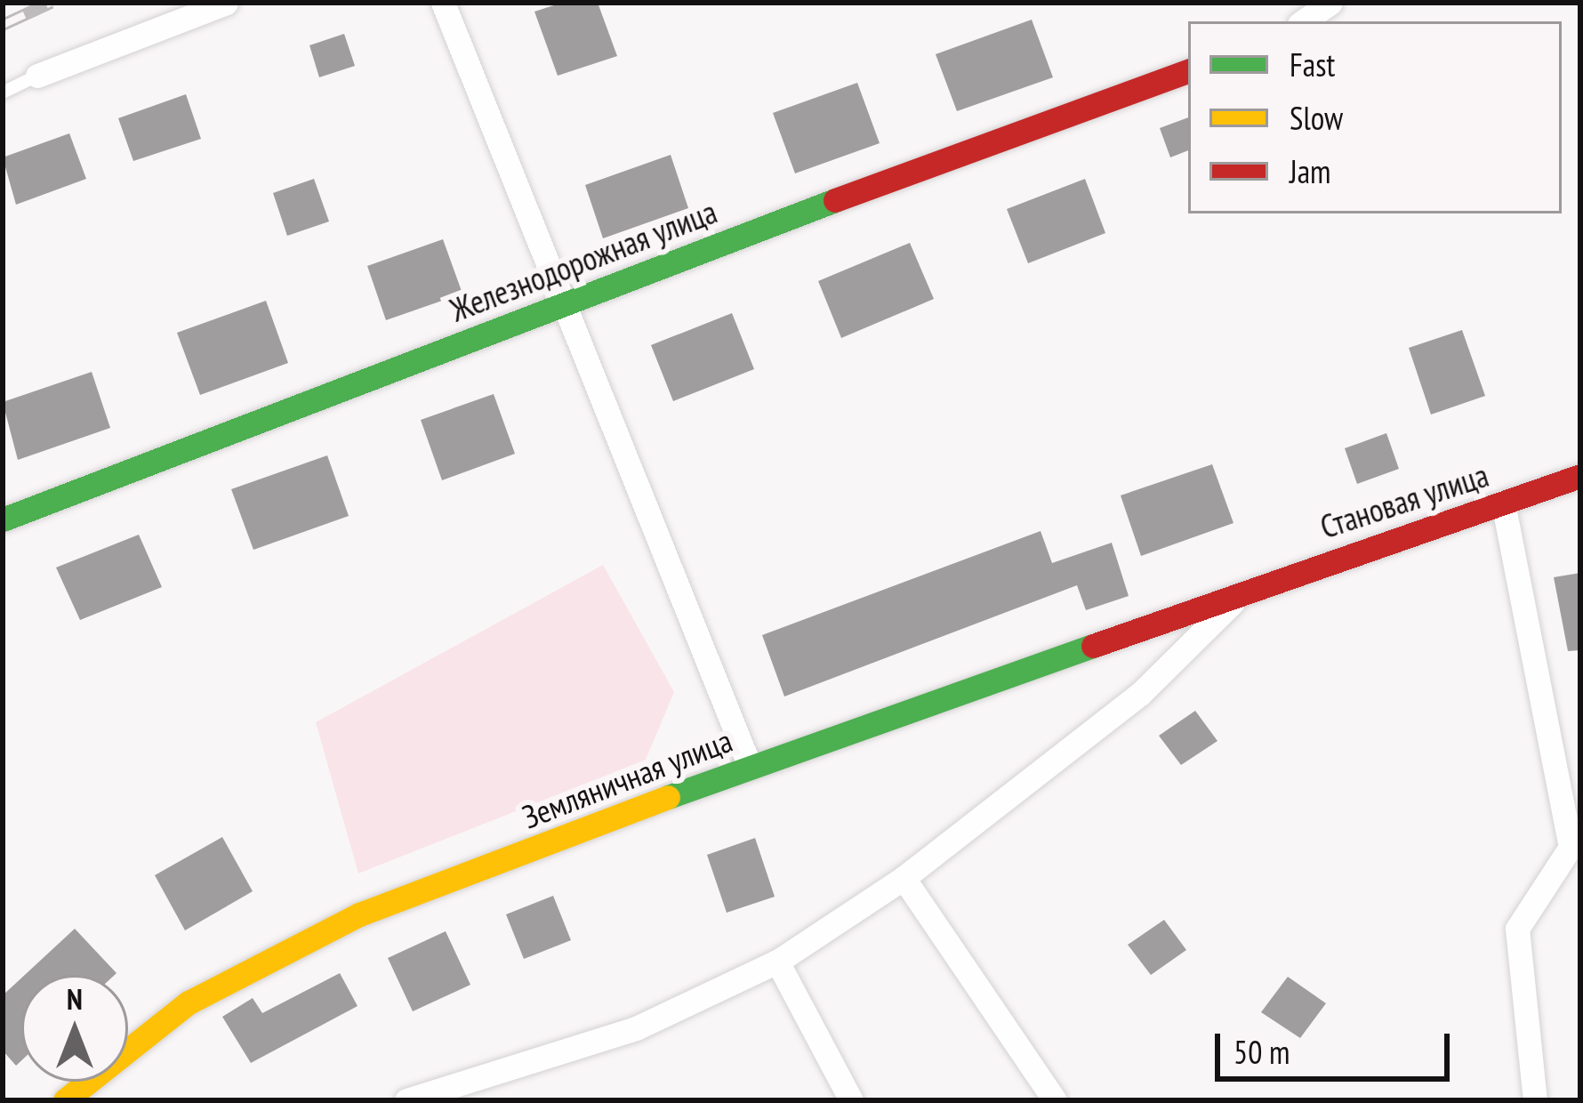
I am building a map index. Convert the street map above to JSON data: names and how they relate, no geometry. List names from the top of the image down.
{
  "streets": {
    "street": ["Железнодорожная улица", "Становая улица", "Земляничная улица"]
  },
  "crossings": [
    ["Становая улица", "Земляничная улица"]
  ],
  "legend": ["Fast", "Slow", "Jam"],
  "scale_bar": "50 m",
  "north": "top"
}
